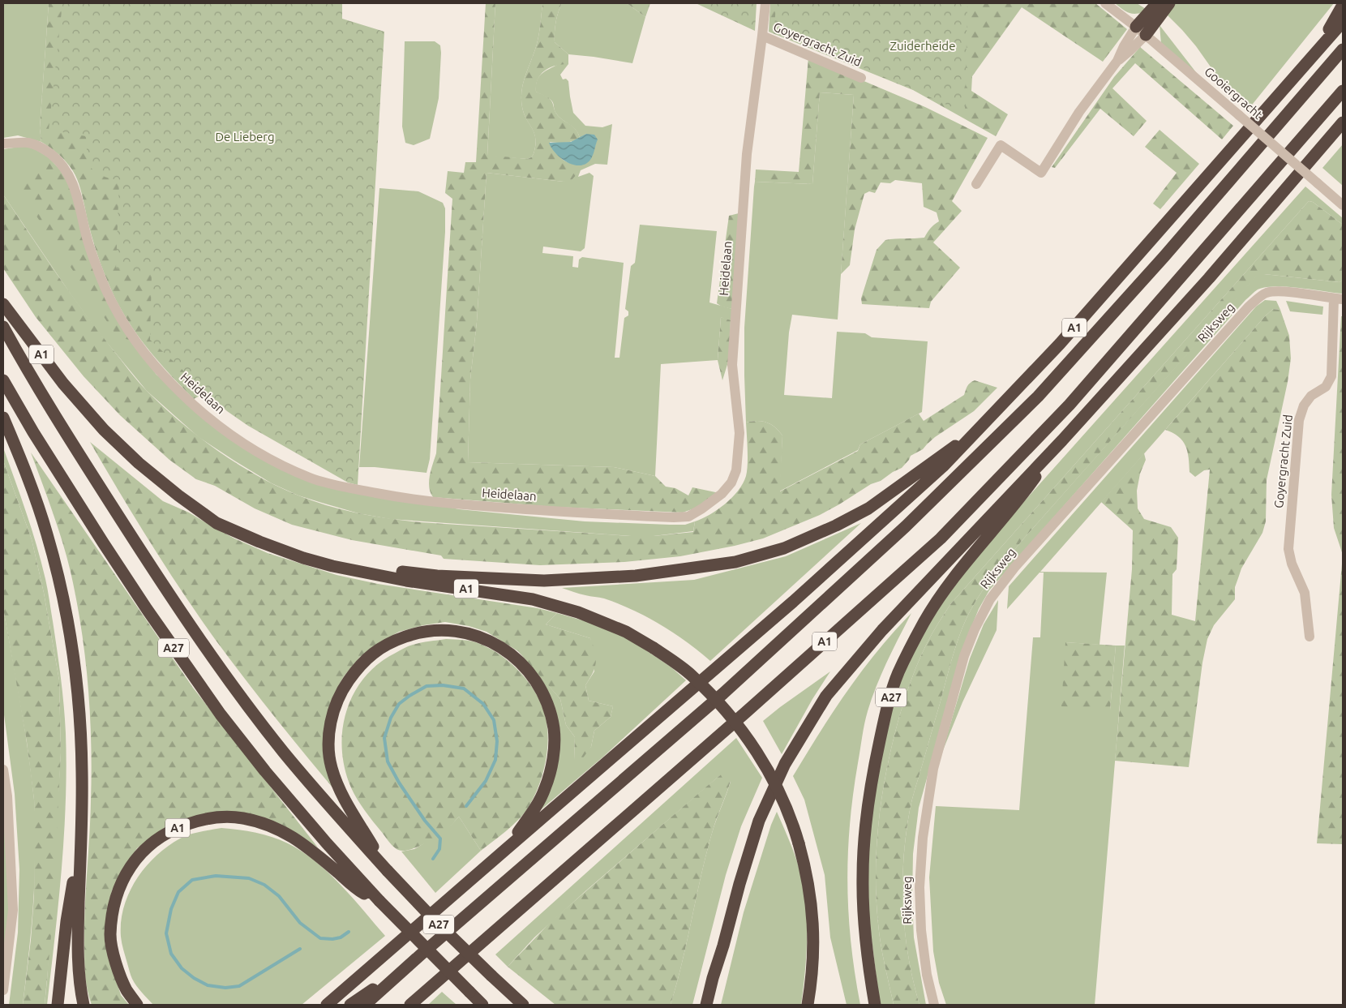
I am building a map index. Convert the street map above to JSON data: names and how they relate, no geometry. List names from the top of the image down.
{
  "streets": {
    "highway": ["A1", "A27"],
    "street": [
      "Goyergracht Zuid",
      "Gooiergracht",
      "Heidelaan",
      "Rijksweg"
    ]
  },
  "crossings": [
    ["Goyergracht Zuid", "Heidelaan"],
    ["Goyergracht Zuid", "Rijksweg"],
    ["A1", "A27"]
  ],
  "parks": ["Zuiderheide", "De Lieberg"]
}
